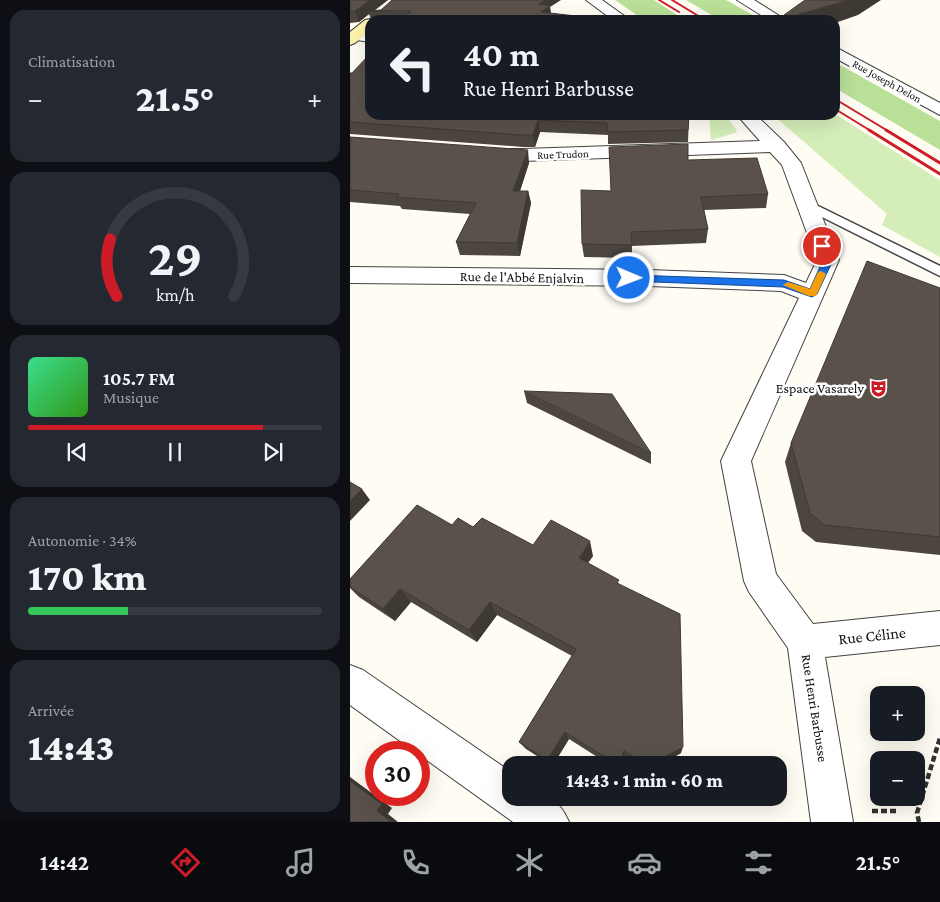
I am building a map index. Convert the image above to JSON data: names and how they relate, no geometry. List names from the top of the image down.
{
  "streets": {
    "street": [
      "Rue Joseph Delon",
      "Rue Trudon",
      "Rue de l'Abbé Enjalvin",
      "Rue Céline",
      "Rue Henri Barbusse"
    ]
  },
  "crossings": [
    ["Rue Trudon", "Rue Henri Barbusse"],
    ["Rue de l'Abbé Enjalvin", "Rue Henri Barbusse"],
    ["Rue Céline", "Rue Henri Barbusse"]
  ],
  "places": {
    "theatre": ["Espace Vasarely"]
  },
  "page": {
    "tile": [
      "Climatisation",
      ["Autonomie · 34%", "170 km"],
      ["Arrivée", "14:43"]
    ],
    "turn": ["40 m", "Rue Henri Barbusse"],
    "heat": ["−", "21.5°", "+"],
    "song": ["105.7 FM", "Musique"],
    "map_buttons": ["+", "−"],
    "limit": "30",
    "trip": "14:43 · 1 min · 60 m",
    "tabs": ["14:42", "21.5°"],
    "gauge": ["29", "km/h"]
  }
}
